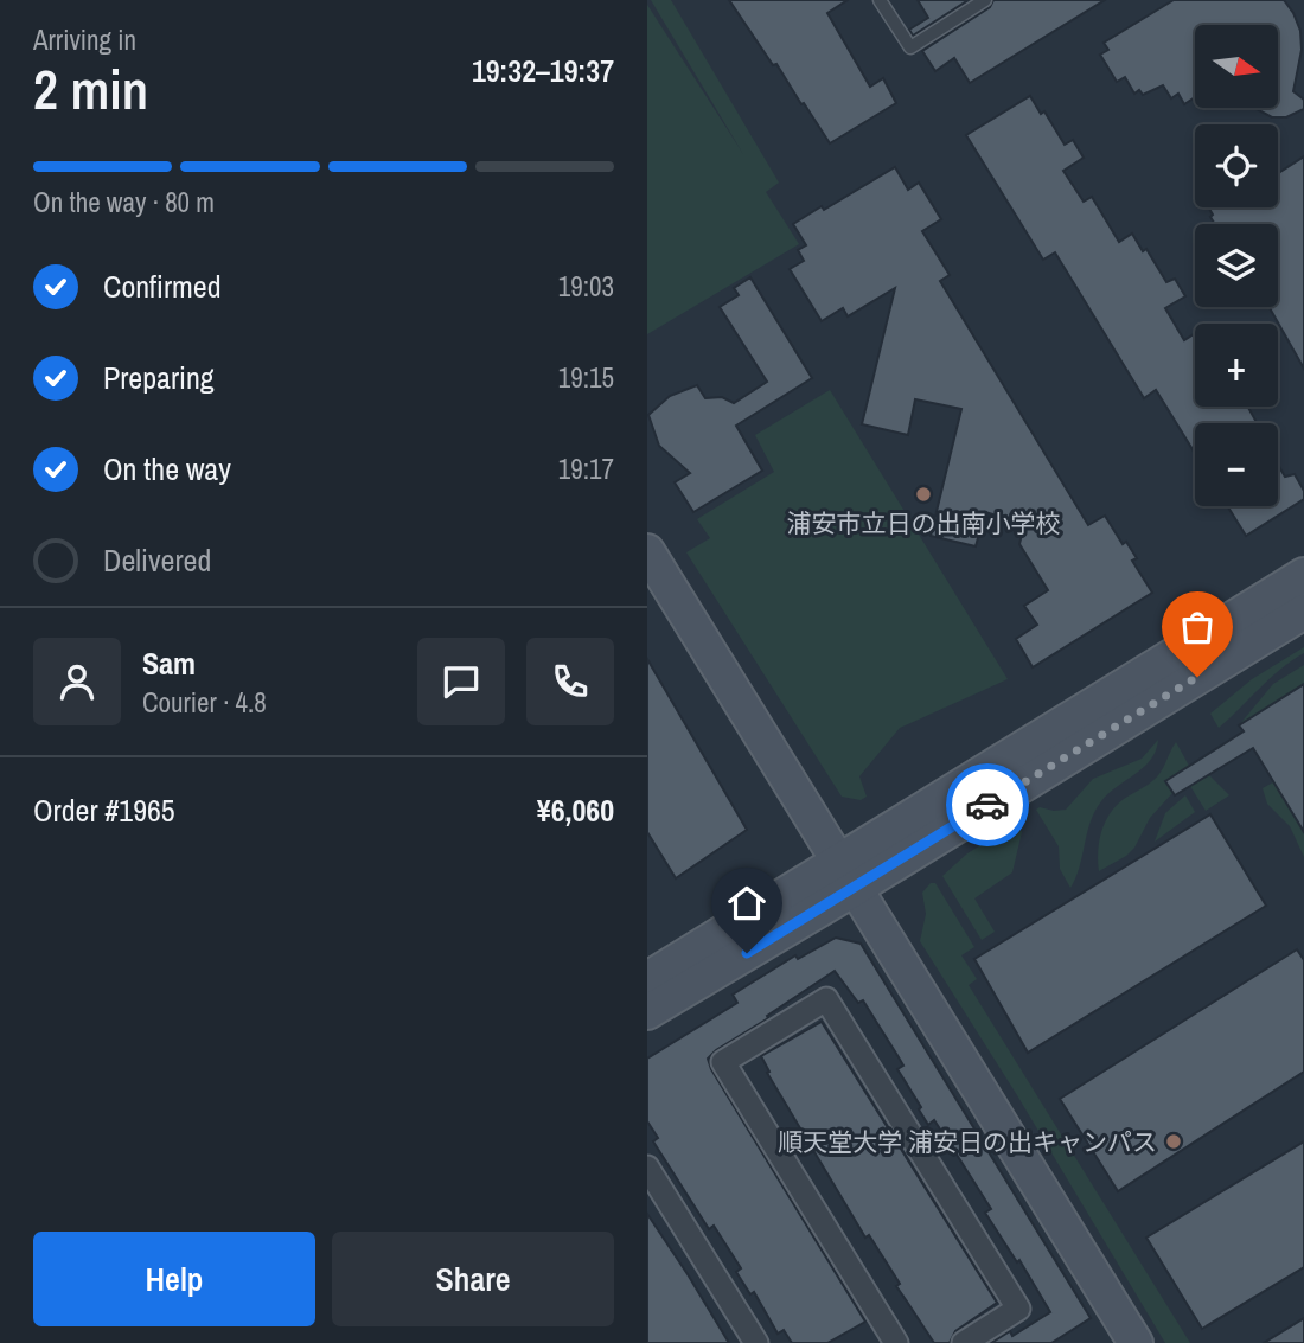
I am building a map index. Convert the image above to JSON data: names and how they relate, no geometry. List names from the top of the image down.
{
  "places": ["浦安市立日の出南小学校", "順天堂大学 浦安日の出キャンパス"],
  "north": "right",
  "page": {
    "heading": ["2 min", "Arriving in", "19:32–19:37"],
    "panel": [
      "Sam",
      "Courier · 4.8",
      "Order #1965",
      "¥6,060"
    ],
    "map_buttons": ["+", "−"],
    "bar": "On the way · 80 m",
    "list": [
      ["Confirmed", "19:03"],
      ["Preparing", "19:15"],
      ["On the way", "19:17"],
      "Delivered"
    ],
    "buttons": ["Help", "Share"]
  }
}
